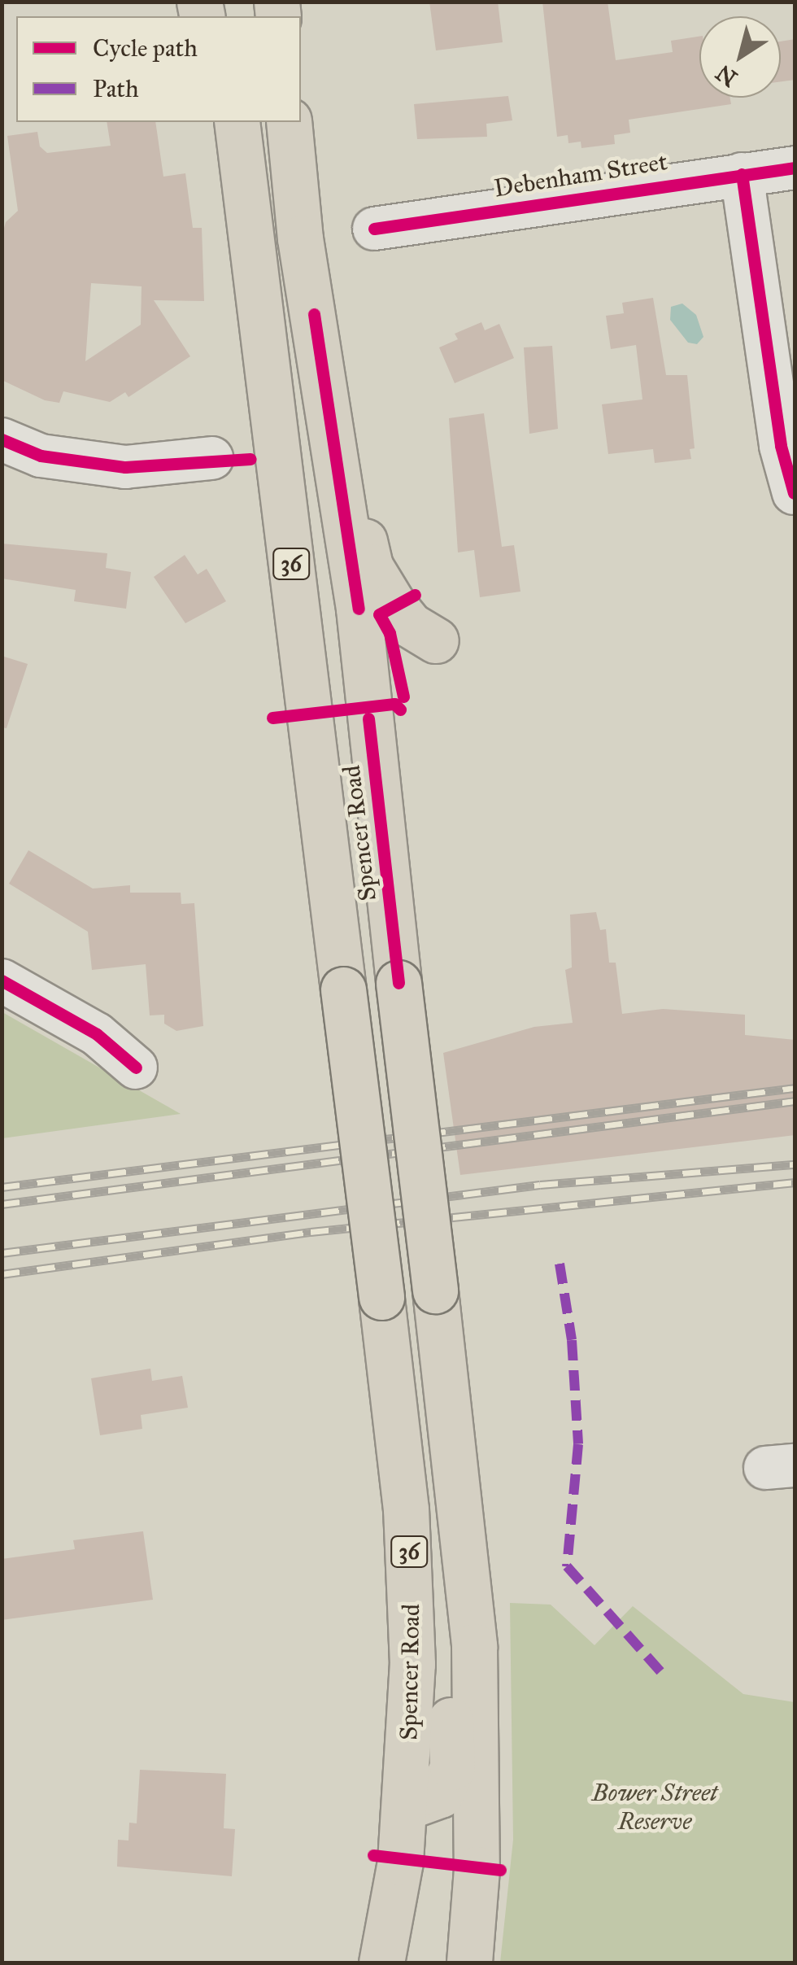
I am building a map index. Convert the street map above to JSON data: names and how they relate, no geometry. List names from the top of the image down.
{
  "streets": {
    "main road": ["36", "Spencer Road"],
    "street": ["Debenham Street"]
  },
  "parks": ["Bower Street Reserve"],
  "legend": ["Cycle path", "Path"],
  "north": "bottom left"
}
